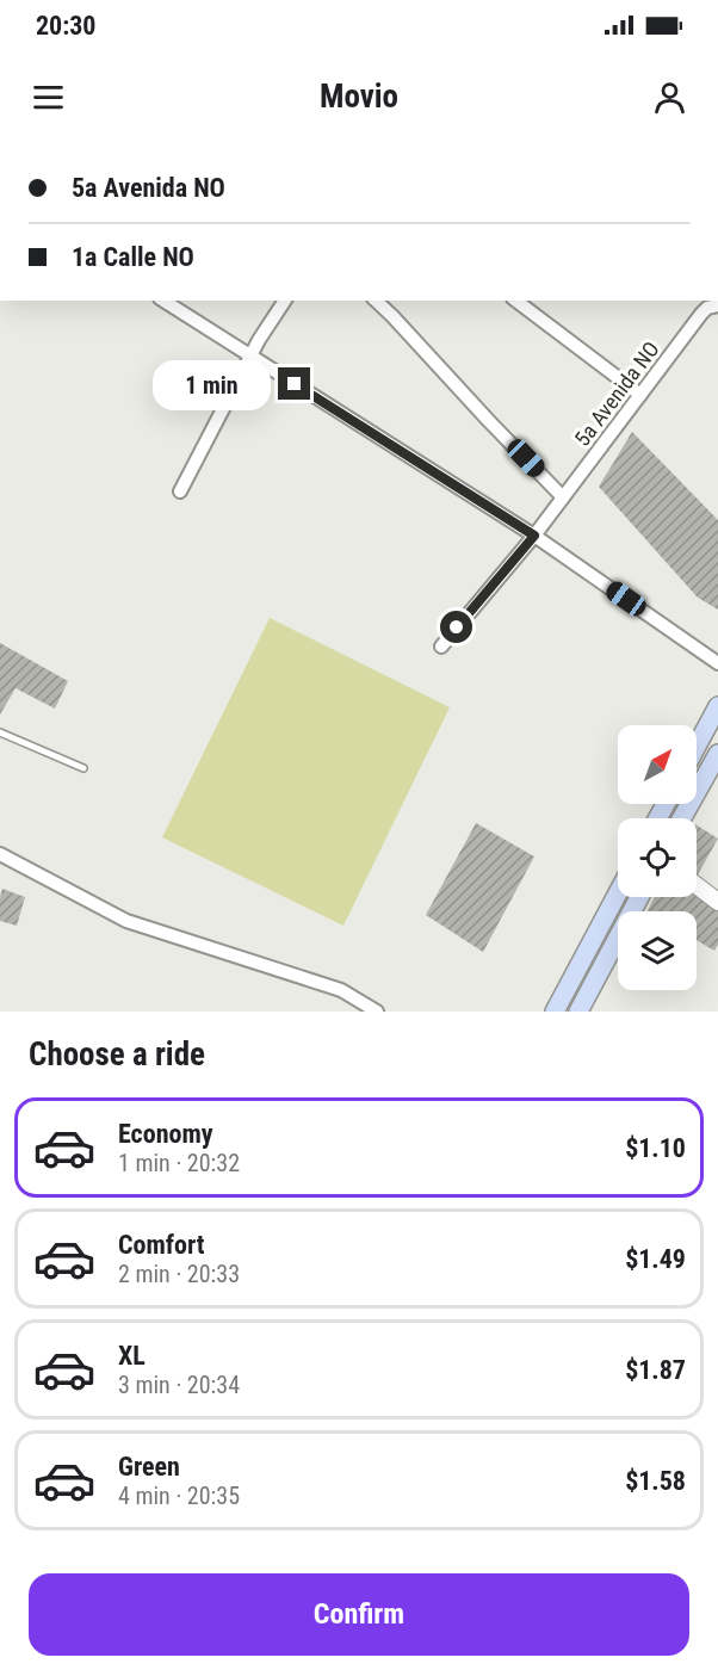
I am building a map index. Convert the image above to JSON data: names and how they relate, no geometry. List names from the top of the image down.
{
  "streets": {
    "street": ["5a Avenida NO"]
  },
  "north": "top right",
  "page": {
    "status": "20:30",
    "header": "Movio",
    "banner": ["5a Avenida NO", "1a Calle NO"],
    "bubble": "1 min",
    "heading": "Choose a ride",
    "list": [
      {
        "name": "Economy",
        "note": "1 min · 20:32",
        "value": "$1.10"
      },
      {
        "name": "Comfort",
        "note": "2 min · 20:33",
        "value": "$1.49"
      },
      {
        "name": "XL",
        "note": "3 min · 20:34",
        "value": "$1.87"
      },
      {
        "name": "Green",
        "note": "4 min · 20:35",
        "value": "$1.58"
      }
    ],
    "buttons": "Confirm"
  }
}
